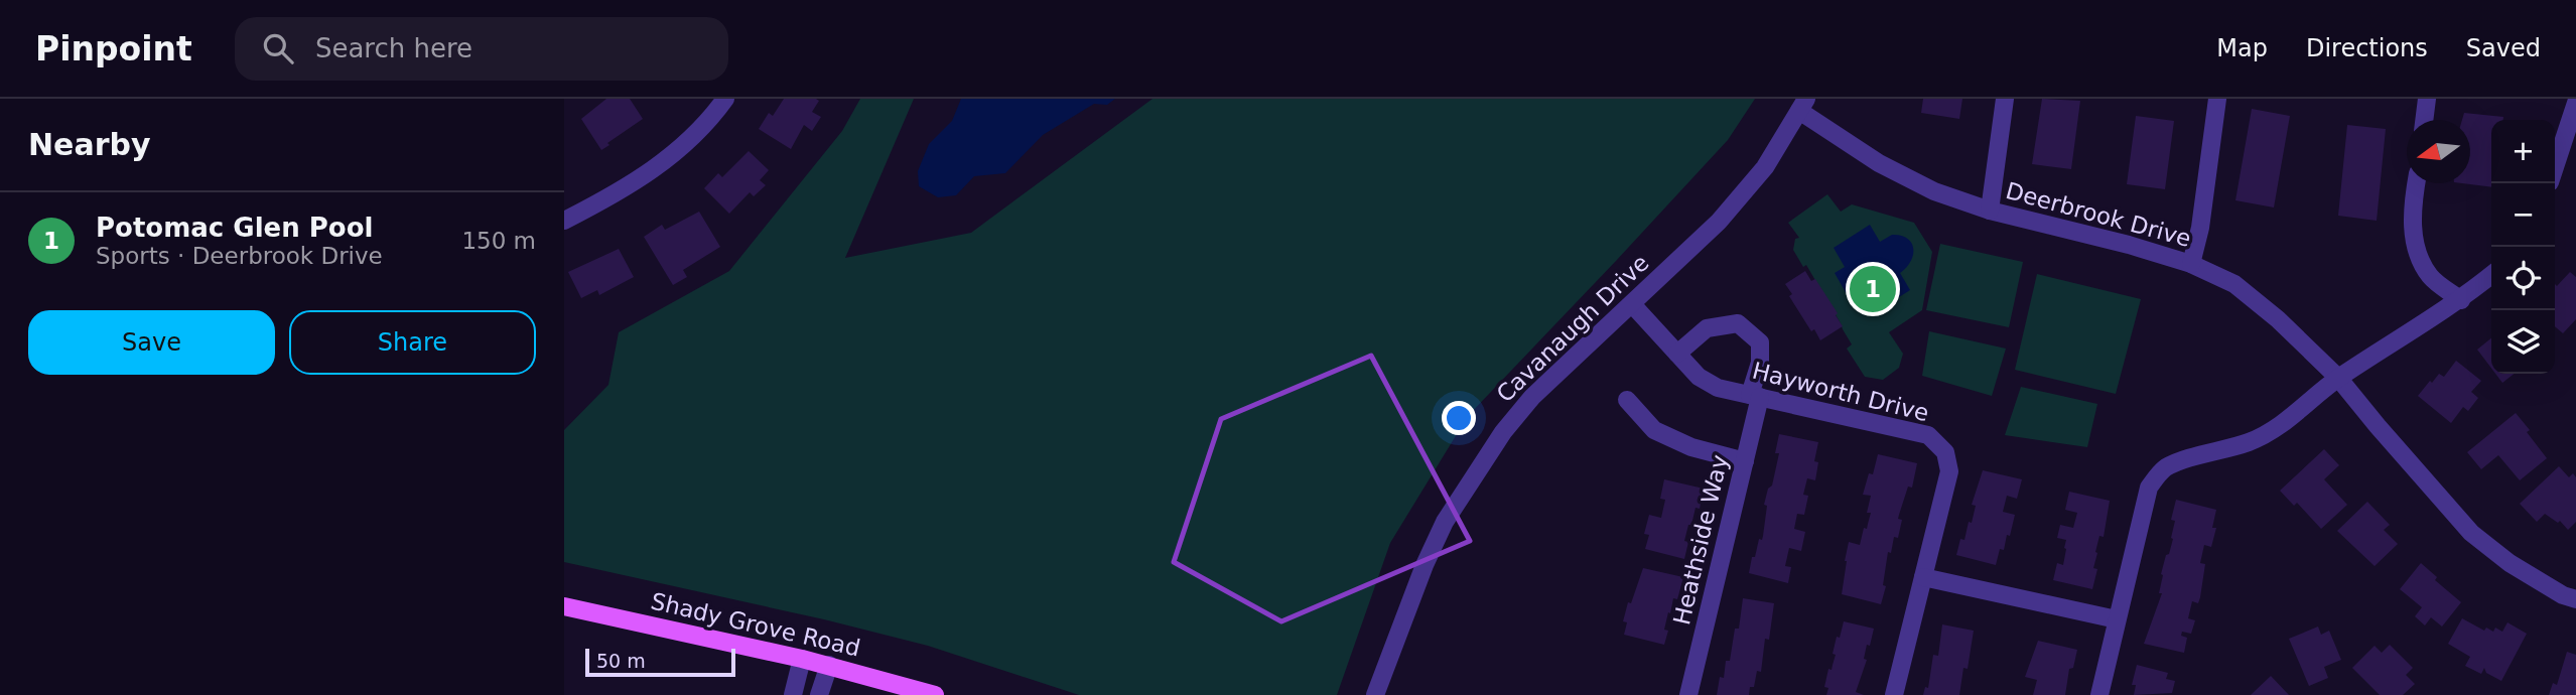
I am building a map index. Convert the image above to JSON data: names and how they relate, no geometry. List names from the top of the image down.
{
  "streets": {
    "main road": ["Shady Grove Road"],
    "street": [
      "Deerbrook Drive",
      "Cavanaugh Drive",
      "Hayworth Drive",
      "Heathside Way"
    ]
  },
  "crossings": [
    ["Deerbrook Drive", "Cavanaugh Drive"],
    ["Cavanaugh Drive", "Hayworth Drive"],
    ["Hayworth Drive", "Heathside Way"]
  ],
  "scale_bar": "50 m",
  "north": "left",
  "page": {
    "header": "Pinpoint",
    "search": "Search here",
    "nav": ["Map", "Directions", "Saved"],
    "heading": "Nearby",
    "map_buttons": ["+", "−"],
    "list": [
      {
        "mark": "1",
        "name": "Potomac Glen Pool",
        "note": "Sports · Deerbrook Drive",
        "value": "150 m"
      }
    ],
    "pins": "1",
    "buttons": ["Save", "Share"],
    "scale": "50 m"
  }
}
